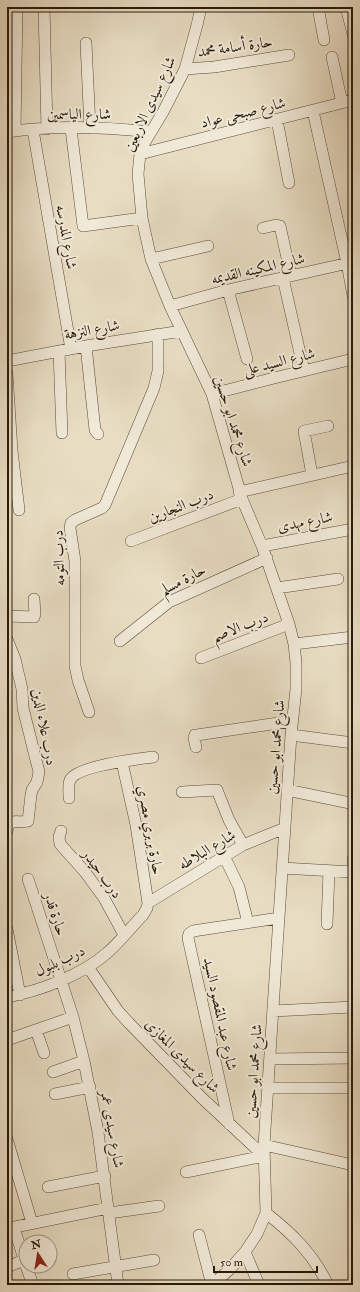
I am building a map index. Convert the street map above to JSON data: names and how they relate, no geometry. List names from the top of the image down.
{
  "streets": {
    "street": [
      "حارة أسامة محمد",
      "شارع سيدى الاربعين",
      "شارع صبحى عواد",
      "شارع الياسمين",
      "شارع المدرسه",
      "شارع المكينه القديمه",
      "شارع النزهة",
      "شارع السيد على",
      "شارع محمد ابو حسين",
      "درب النجارين",
      "شارع مهدى",
      "درب التومه",
      "حارة مسلم",
      "درب الاصم",
      "درب علاء الدين",
      "حارة بربري مصري",
      "شارع البلاطه",
      "درب حيدر",
      "حارة قدر",
      "درب بلبول",
      "شارع عبد المقصود السيد",
      "شارع سيدى المغازى",
      "شارع سيدى عمر"
    ]
  },
  "crossings": [
    ["حارة أسامة محمد", "شارع سيدى الاربعين"],
    ["شارع سيدى الاربعين", "شارع صبحى عواد"],
    ["شارع سيدى الاربعين", "شارع الياسمين"],
    ["شارع سيدى الاربعين", "شارع المكينه القديمه"],
    ["شارع سيدى الاربعين", "شارع محمد ابو حسين"],
    ["شارع الياسمين", "شارع المدرسه"],
    ["شارع المدرسه", "شارع النزهة"],
    ["شارع المكينه القديمه", "شارع محمد ابو حسين"],
    ["شارع النزهة", "شارع محمد ابو حسين"],
    ["شارع النزهة", "درب التومه"],
    ["شارع السيد على", "شارع محمد ابو حسين"],
    ["شارع محمد ابو حسين", "درب النجارين"],
    ["شارع محمد ابو حسين", "شارع مهدى"],
    ["شارع محمد ابو حسين", "حارة مسلم"],
    ["شارع محمد ابو حسين", "درب الاصم"],
    ["شارع محمد ابو حسين", "شارع البلاطه"],
    ["شارع محمد ابو حسين", "شارع سيدى المغازى"],
    ["حارة بربري مصري", "شارع البلاطه"],
    ["حارة بربري مصري", "درب بلبول"],
    ["شارع البلاطه", "درب بلبول"],
    ["درب حيدر", "درب بلبول"],
    ["حارة قدر", "درب بلبول"],
    ["حارة قدر", "شارع سيدى عمر"],
    ["درب بلبول", "شارع سيدى المغازى"],
    ["درب بلبول", "شارع سيدى عمر"],
    ["شارع عبد المقصود السيد", "شارع سيدى المغازى"]
  ],
  "scale_bar": "50 m",
  "north": "top"
}
